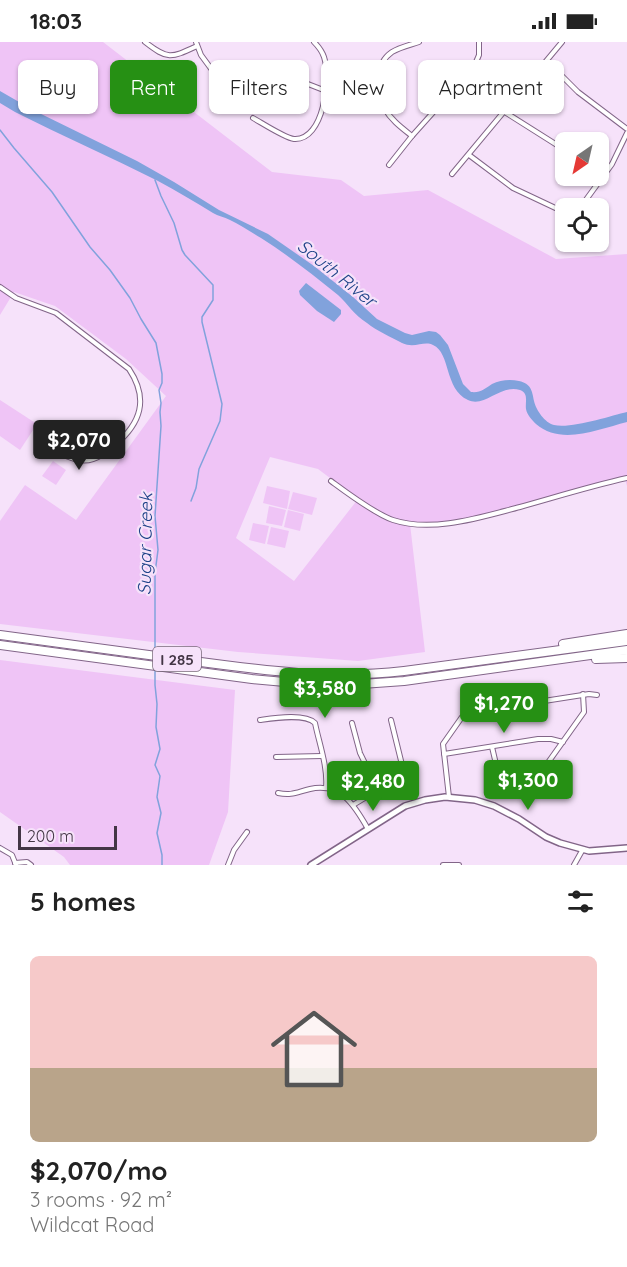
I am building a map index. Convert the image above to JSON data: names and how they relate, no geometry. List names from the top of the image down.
{
  "streets": {
    "highway": ["I 285"]
  },
  "water": ["South River", "Sugar Creek"],
  "scale_bar": "200 m",
  "north": "bottom left",
  "page": {
    "status": "18:03",
    "chip": [
      "Buy",
      "Rent",
      "Filters",
      "New",
      "Apartment"
    ],
    "price": [
      "$2,070",
      "$3,580",
      "$1,270",
      "$1,300",
      "$2,480"
    ],
    "scale": "200 m",
    "heading": "5 homes",
    "list": [
      {
        "name": "$2,070/mo",
        "note": "3 rooms · 92 m² · Wildcat Road"
      }
    ]
  }
}
